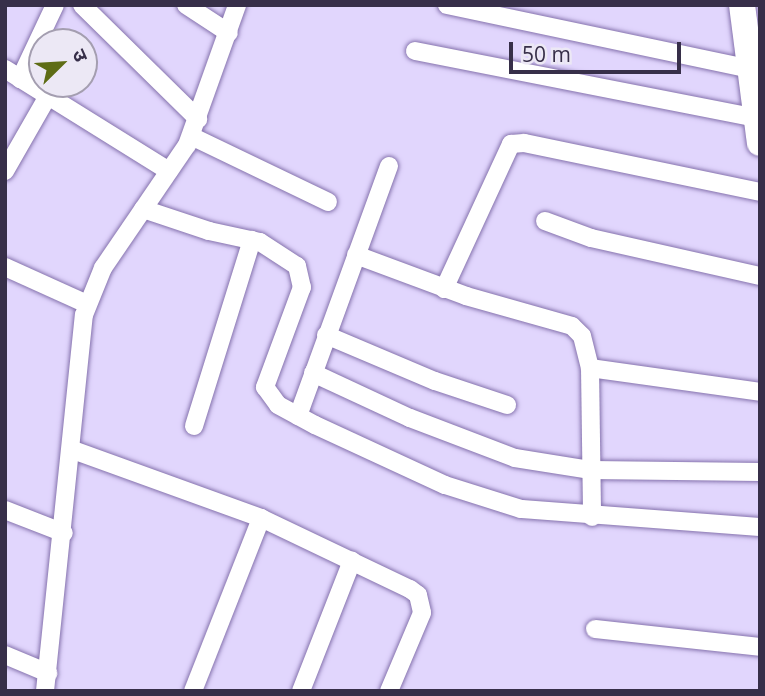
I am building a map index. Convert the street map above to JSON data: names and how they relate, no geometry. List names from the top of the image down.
{
  "scale_bar": "50 m",
  "north": "top right"
}
